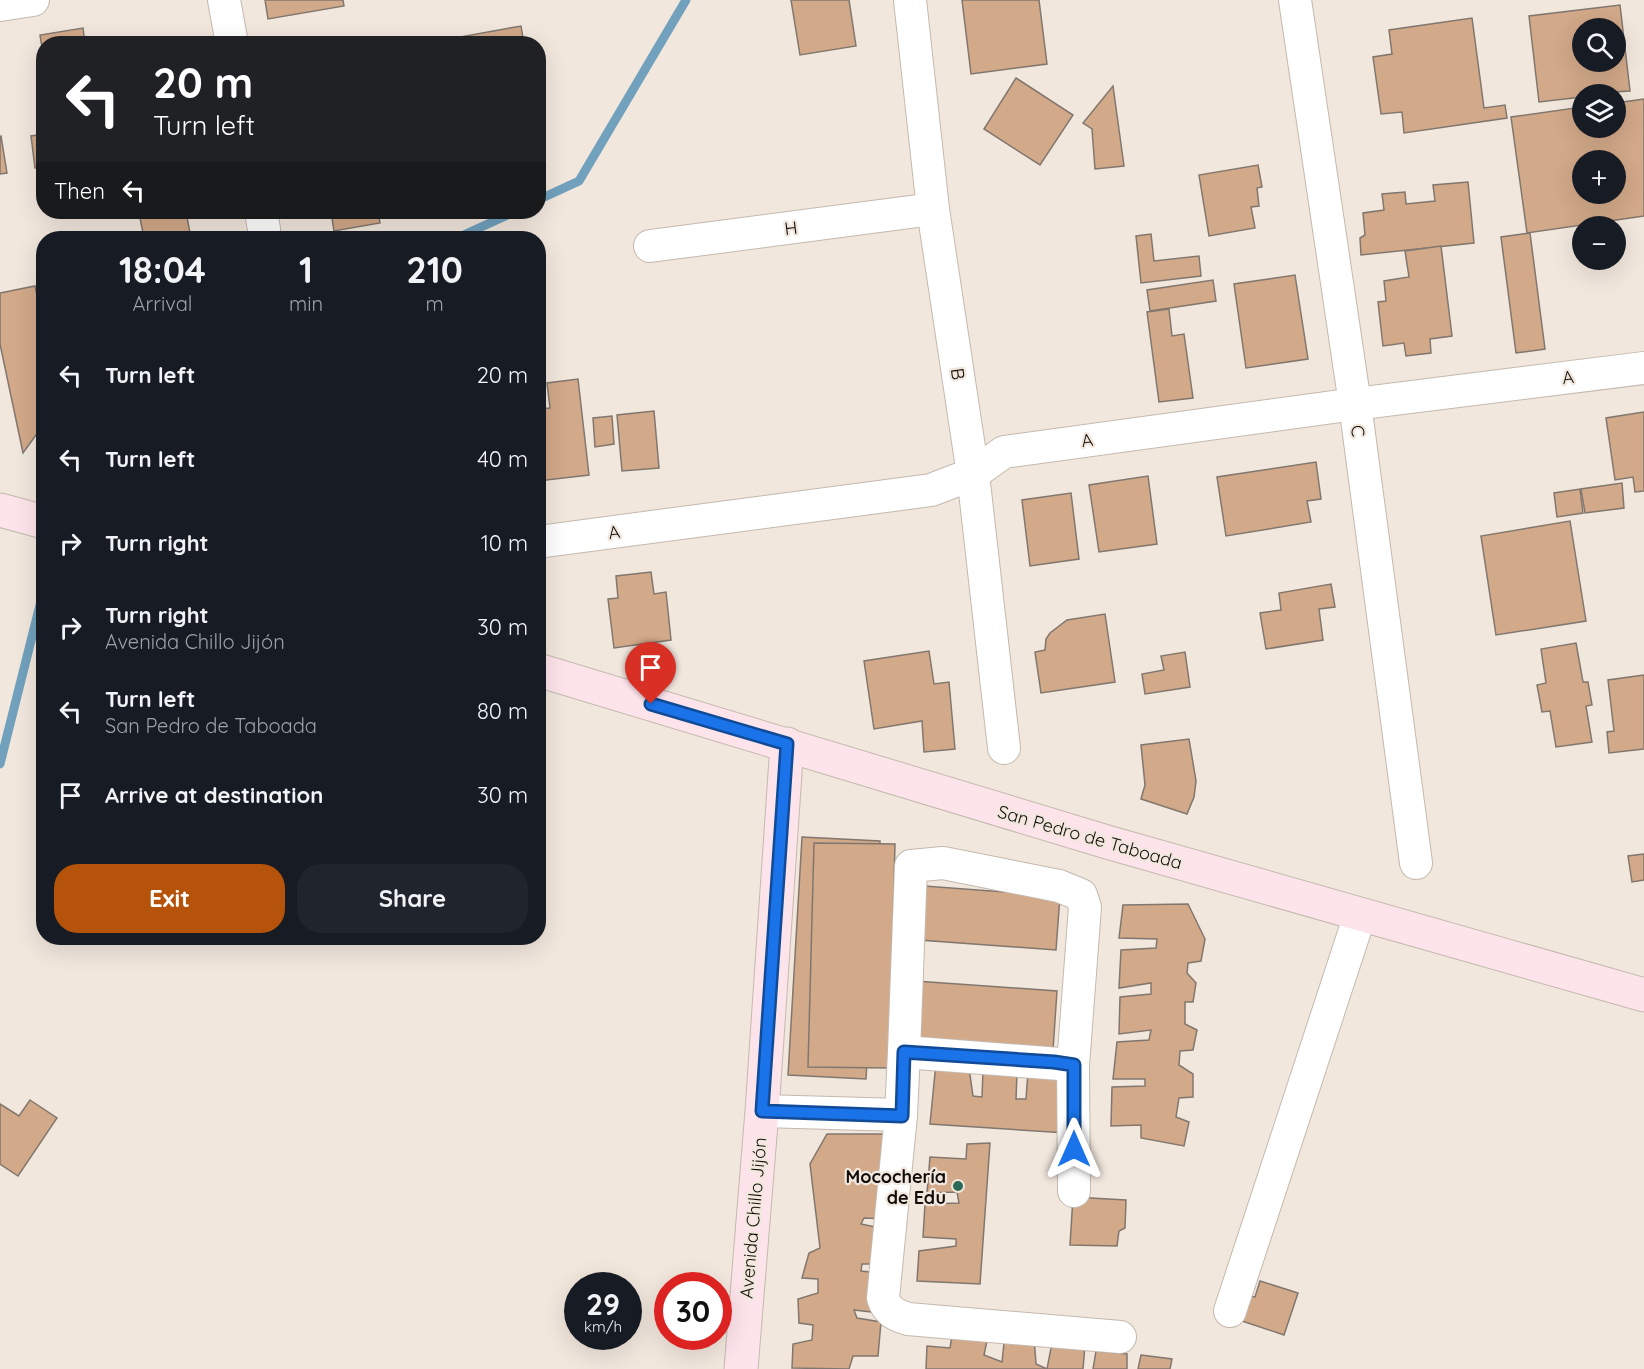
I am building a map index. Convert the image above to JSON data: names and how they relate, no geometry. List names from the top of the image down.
{
  "streets": {
    "street": [
      "H",
      "B",
      "A",
      "C",
      "San Pedro de Taboada",
      "Avenida Chillo Jijón"
    ]
  },
  "crossings": [
    ["H", "B"],
    ["B", "A"],
    ["A", "C"],
    ["San Pedro de Taboada", "Avenida Chillo Jijón"]
  ],
  "places": ["Mocochería de Edu"],
  "page": {
    "map_buttons": ["+", "−"],
    "turn": ["20 m", "Turn left"],
    "then": "Then",
    "eta": [
      "18:04",
      "Arrival",
      "1",
      "min",
      "210",
      "m"
    ],
    "list": [
      {
        "name": "Turn left",
        "value": "20 m"
      },
      {
        "name": "Turn left",
        "value": "40 m"
      },
      {
        "name": "Turn right",
        "value": "10 m"
      },
      {
        "name": "Turn right",
        "note": "Avenida Chillo Jijón",
        "value": "30 m"
      },
      {
        "name": "Turn left",
        "note": "San Pedro de Taboada",
        "value": "80 m"
      },
      {
        "name": "Arrive at destination",
        "value": "30 m"
      }
    ],
    "buttons": ["Exit", "Share"],
    "speed": "29 km/h",
    "limit": "30"
  }
}
